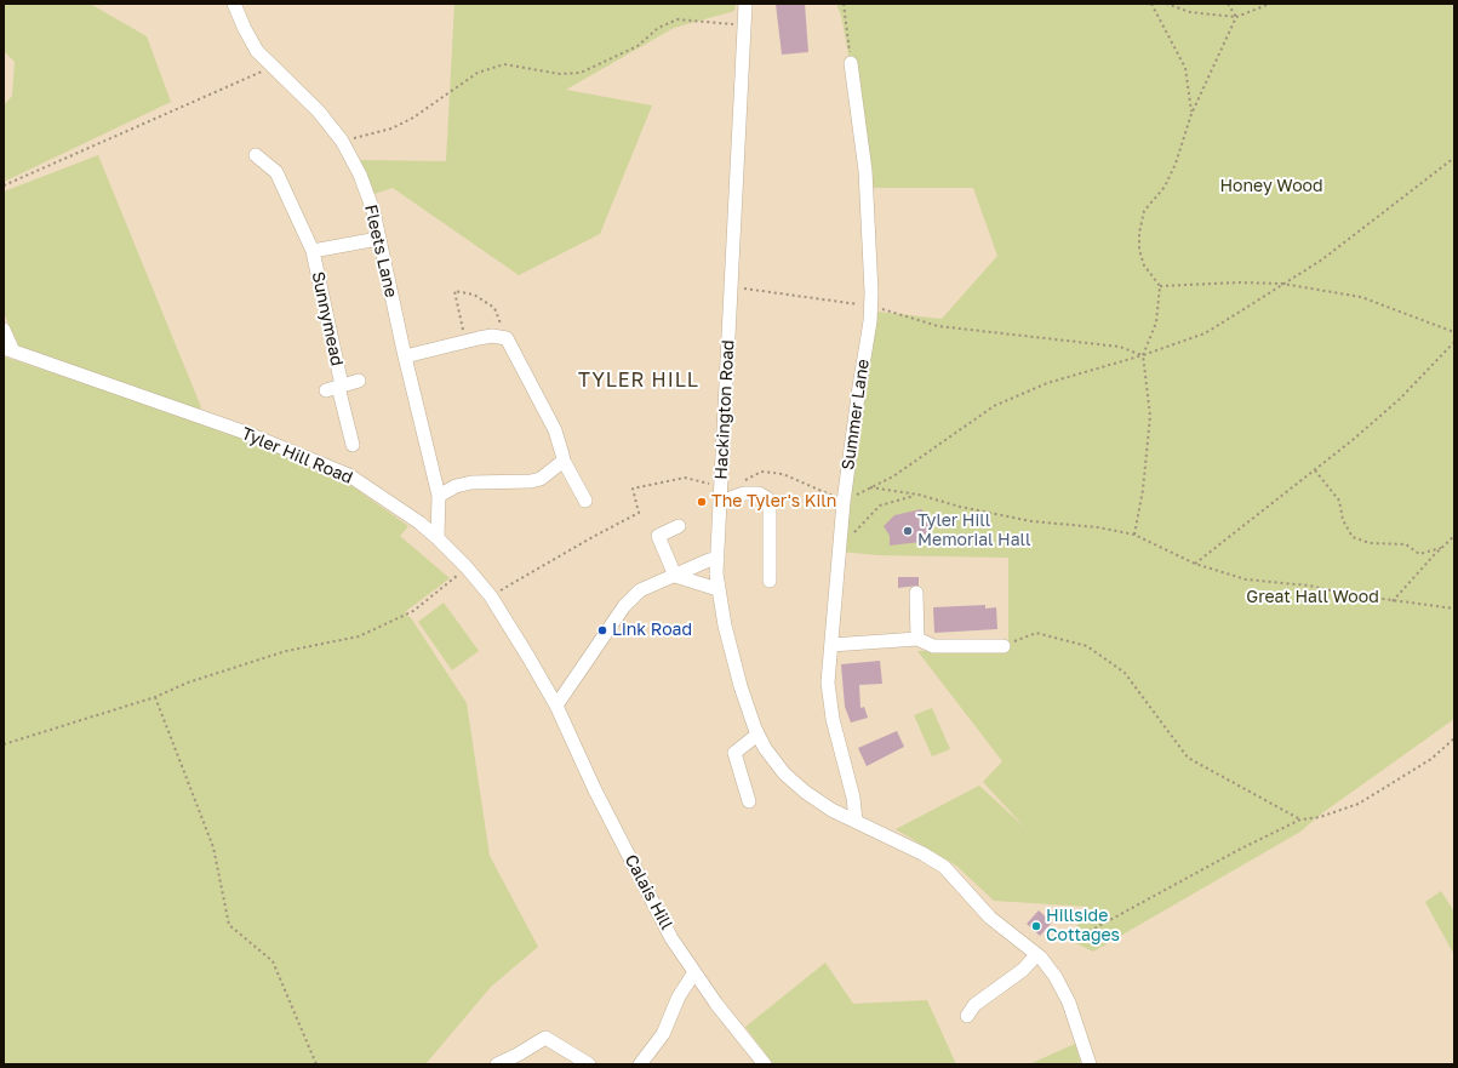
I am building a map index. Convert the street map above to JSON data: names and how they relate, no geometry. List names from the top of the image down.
{
  "streets": {
    "street": [
      "Fleets Lane",
      "Sunnymead",
      "Hackington Road",
      "Summer Lane",
      "Tyler Hill Road",
      "Calais Hill"
    ]
  },
  "crossings": [
    ["Fleets Lane", "Sunnymead"],
    ["Fleets Lane", "Tyler Hill Road"],
    ["Hackington Road", "Summer Lane"],
    ["Tyler Hill Road", "Calais Hill"]
  ],
  "districts": ["TYLER HILL"],
  "parks": ["Honey Wood", "Great Hall Wood"],
  "places": [
    "The Tyler's Kiln",
    "Tyler Hill Memorial Hall",
    "Link Road",
    "Hillside Cottages"
  ]
}
